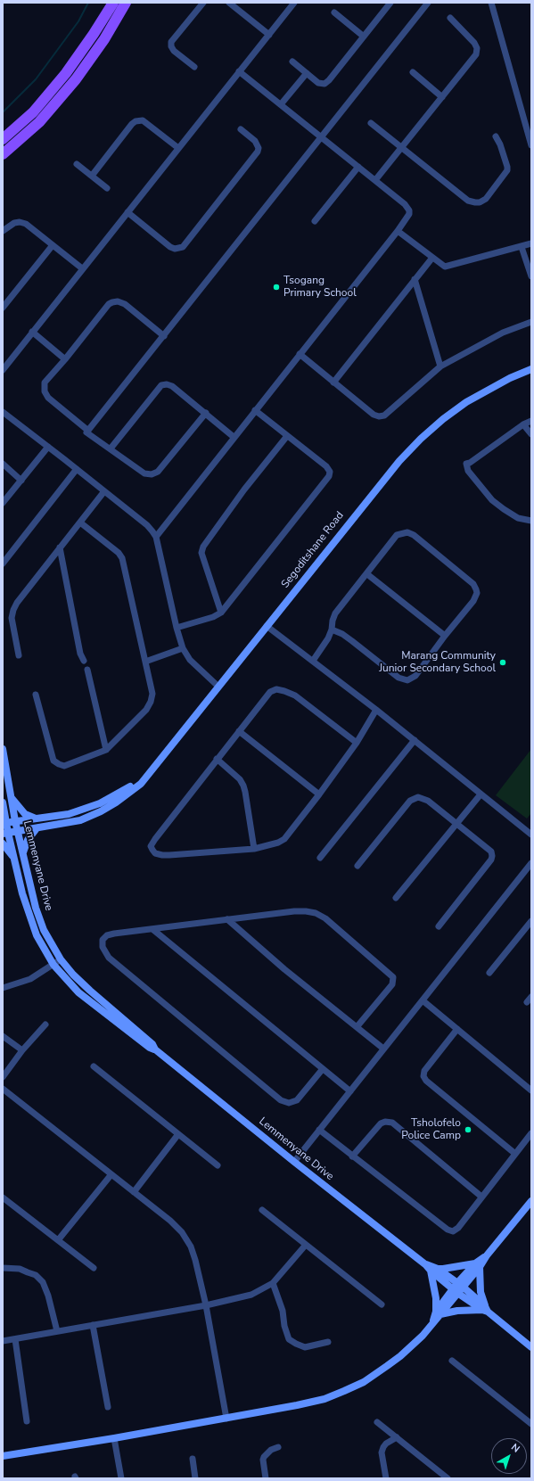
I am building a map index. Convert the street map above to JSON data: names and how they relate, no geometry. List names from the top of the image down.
{
  "streets": {
    "street": ["Segoditshane Road", "Lemmenyane Drive"]
  },
  "crossings": [
    ["Segoditshane Road", "Lemmenyane Drive"]
  ],
  "places": ["Tsogang Primary School", "Marang Community Junior Secondary School", "Tsholofelo Police Camp"],
  "north": "top right"
}
